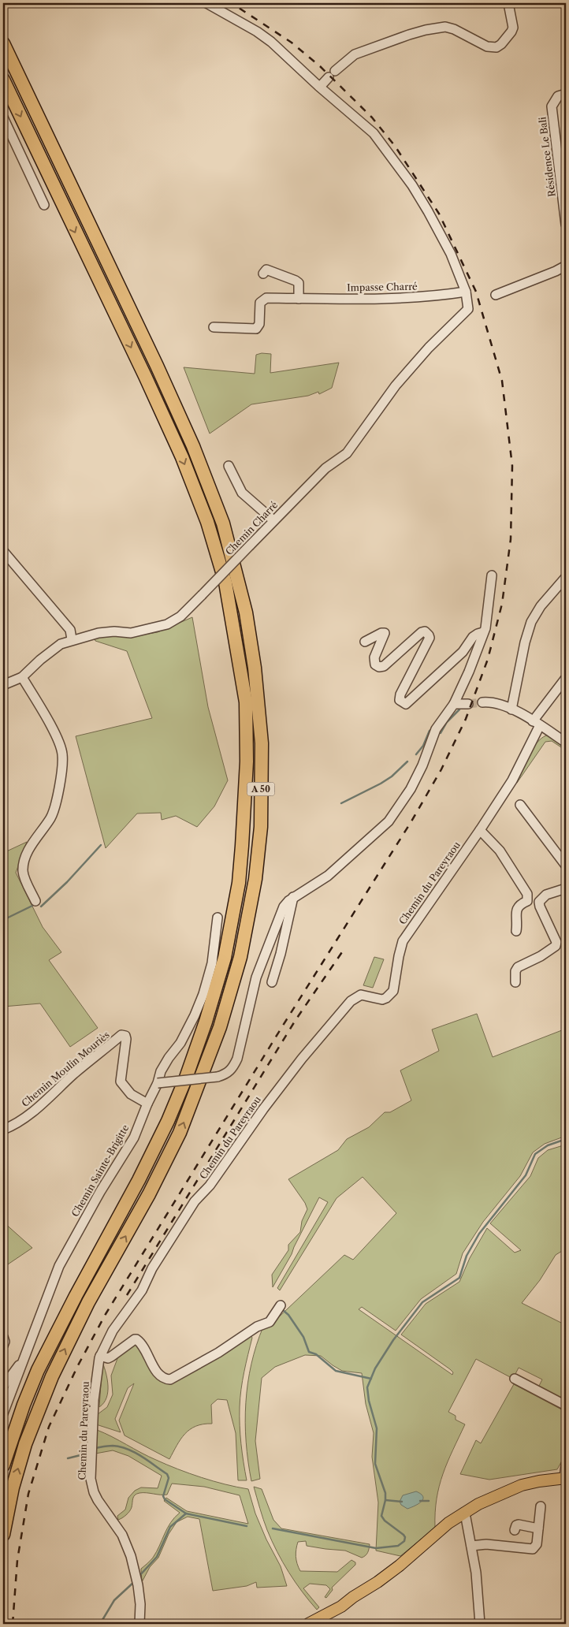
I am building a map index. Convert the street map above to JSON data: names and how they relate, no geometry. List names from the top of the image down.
{
  "streets": {
    "highway": ["A 50"],
    "street": [
      "Résidence Le Bali",
      "Impasse Charré",
      "Chemin Charré",
      "Chemin du Pareyraou",
      "Chemin Moulin Mouriès",
      "Chemin Sainte-Brigitte"
    ]
  },
  "crossings": [
    ["Impasse Charré", "Chemin Charré"],
    ["Chemin Moulin Mouriès", "Chemin Sainte-Brigitte"]
  ]
}
